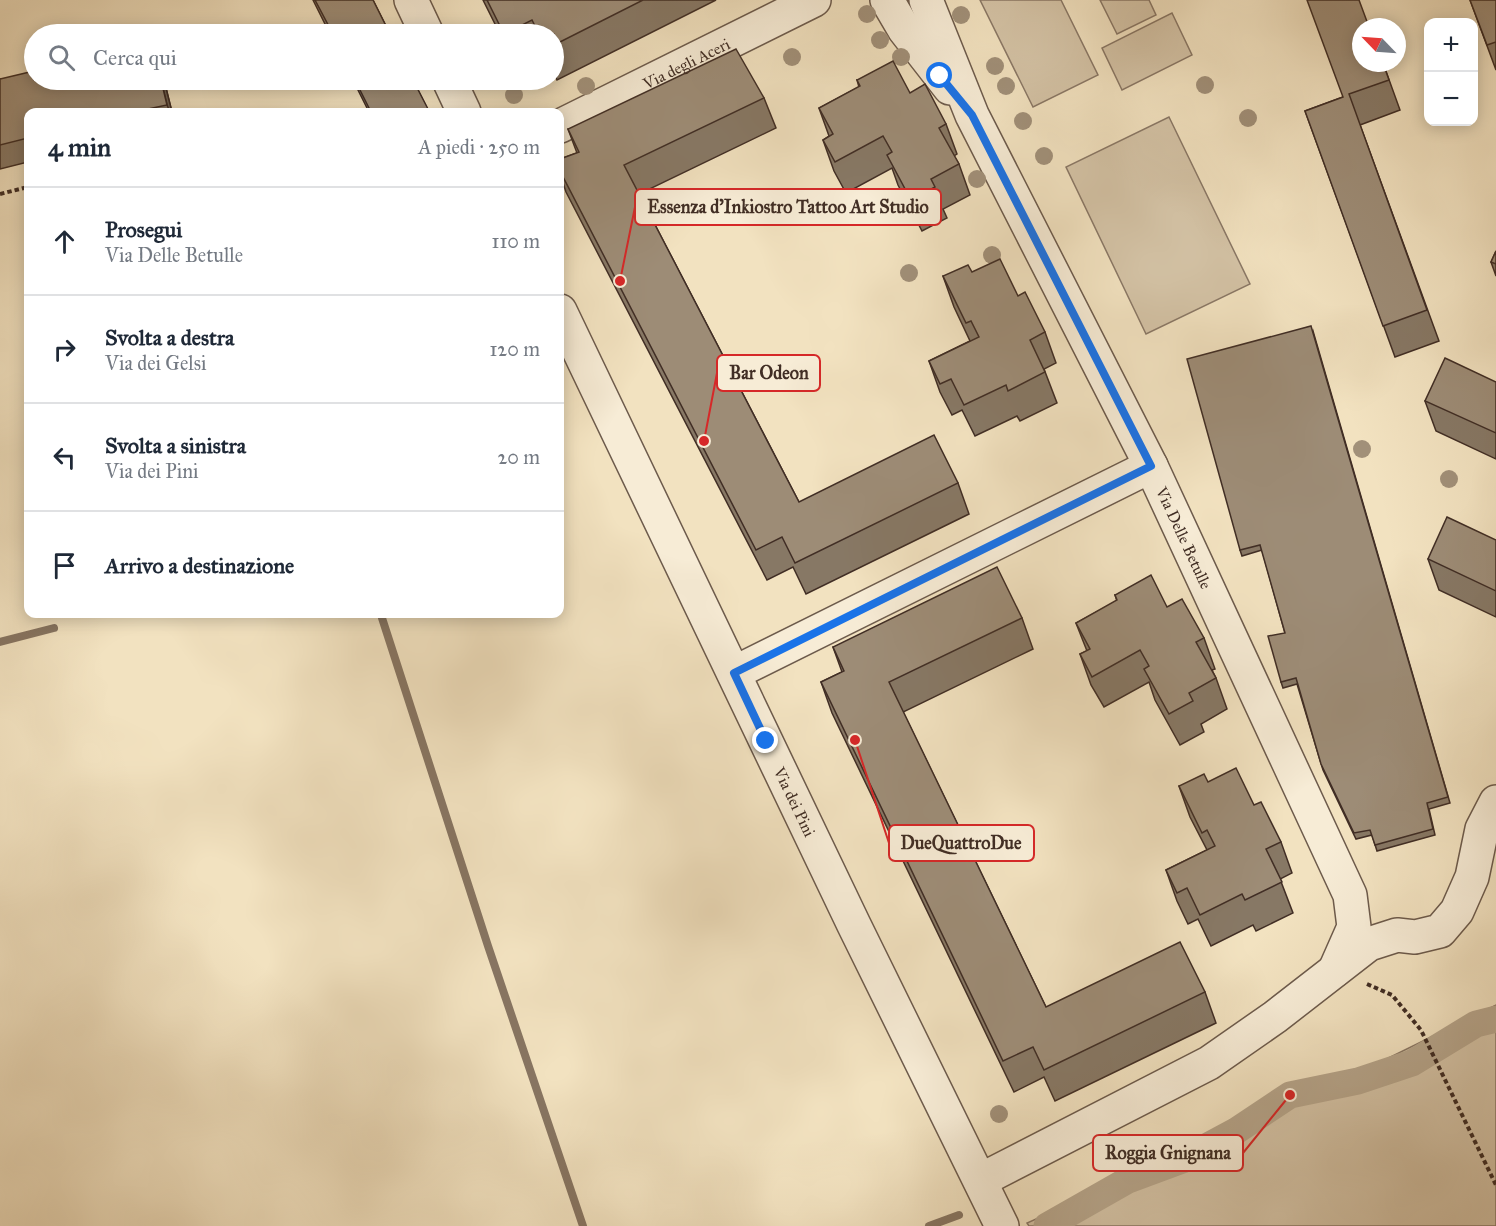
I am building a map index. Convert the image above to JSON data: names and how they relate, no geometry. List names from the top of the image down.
{
  "streets": {
    "street": ["Via degli Aceri", "Via Delle Betulle", "Via dei Pini"]
  },
  "places": [
    "Essenza d'Inkiostro Tattoo Art Studio",
    "Bar Odeon",
    "DueQuattroDue",
    "Roggia Gnignana"
  ],
  "north": "top left",
  "page": {
    "map_buttons": ["+", "−"],
    "search": "Cerca qui",
    "heading": ["4 min", "A piedi · 250 m"],
    "list": [
      ["Prosegui", "Via Delle Betulle", "110 m"],
      ["Svolta a destra", "Via dei Gelsi", "120 m"],
      ["Svolta a sinistra", "Via dei Pini", "20 m"],
      "Arrivo a destinazione"
    ]
  }
}
